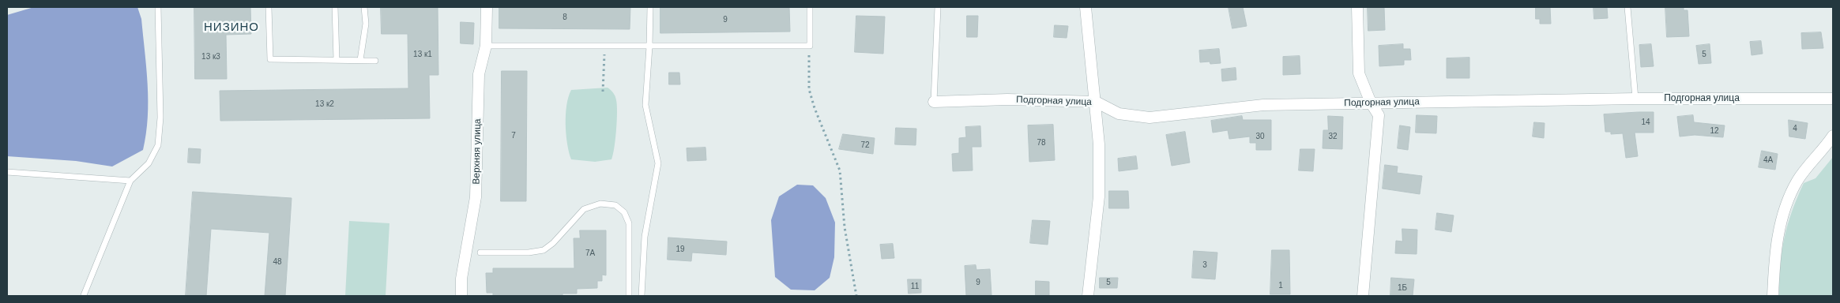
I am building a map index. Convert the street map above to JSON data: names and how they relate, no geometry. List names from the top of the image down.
{
  "streets": {
    "street": ["Подгорная улица", "Верхняя улица"]
  },
  "districts": ["НИЗИНО"],
  "house_numbers": [
    "8",
    "9",
    "13 к1",
    "5",
    "13 к3",
    "13 к2",
    "14",
    "4",
    "12",
    "7",
    "30",
    "32",
    "78",
    "72",
    "4А",
    "19",
    "7А",
    "48",
    "3",
    "9",
    "5",
    "1",
    "11",
    "1Б"
  ]
}
